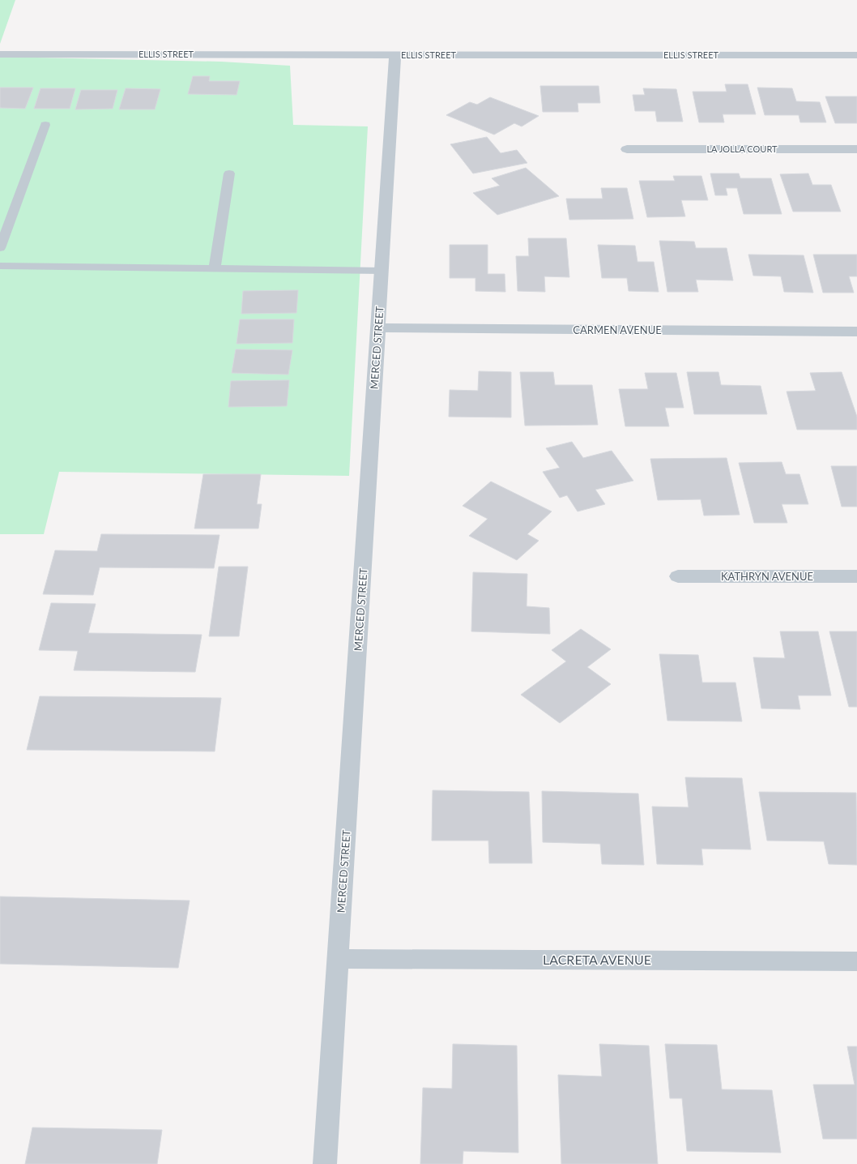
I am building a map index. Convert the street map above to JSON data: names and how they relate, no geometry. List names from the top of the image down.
{
  "streets": {
    "street": [
      "ELLIS STREET",
      "LA JOLLA COURT",
      "CARMEN AVENUE",
      "MERCED STREET",
      "KATHRYN AVENUE",
      "LACRETA AVENUE"
    ]
  },
  "crossings": [
    ["ELLIS STREET", "MERCED STREET"],
    ["CARMEN AVENUE", "MERCED STREET"],
    ["MERCED STREET", "LACRETA AVENUE"]
  ]
}
